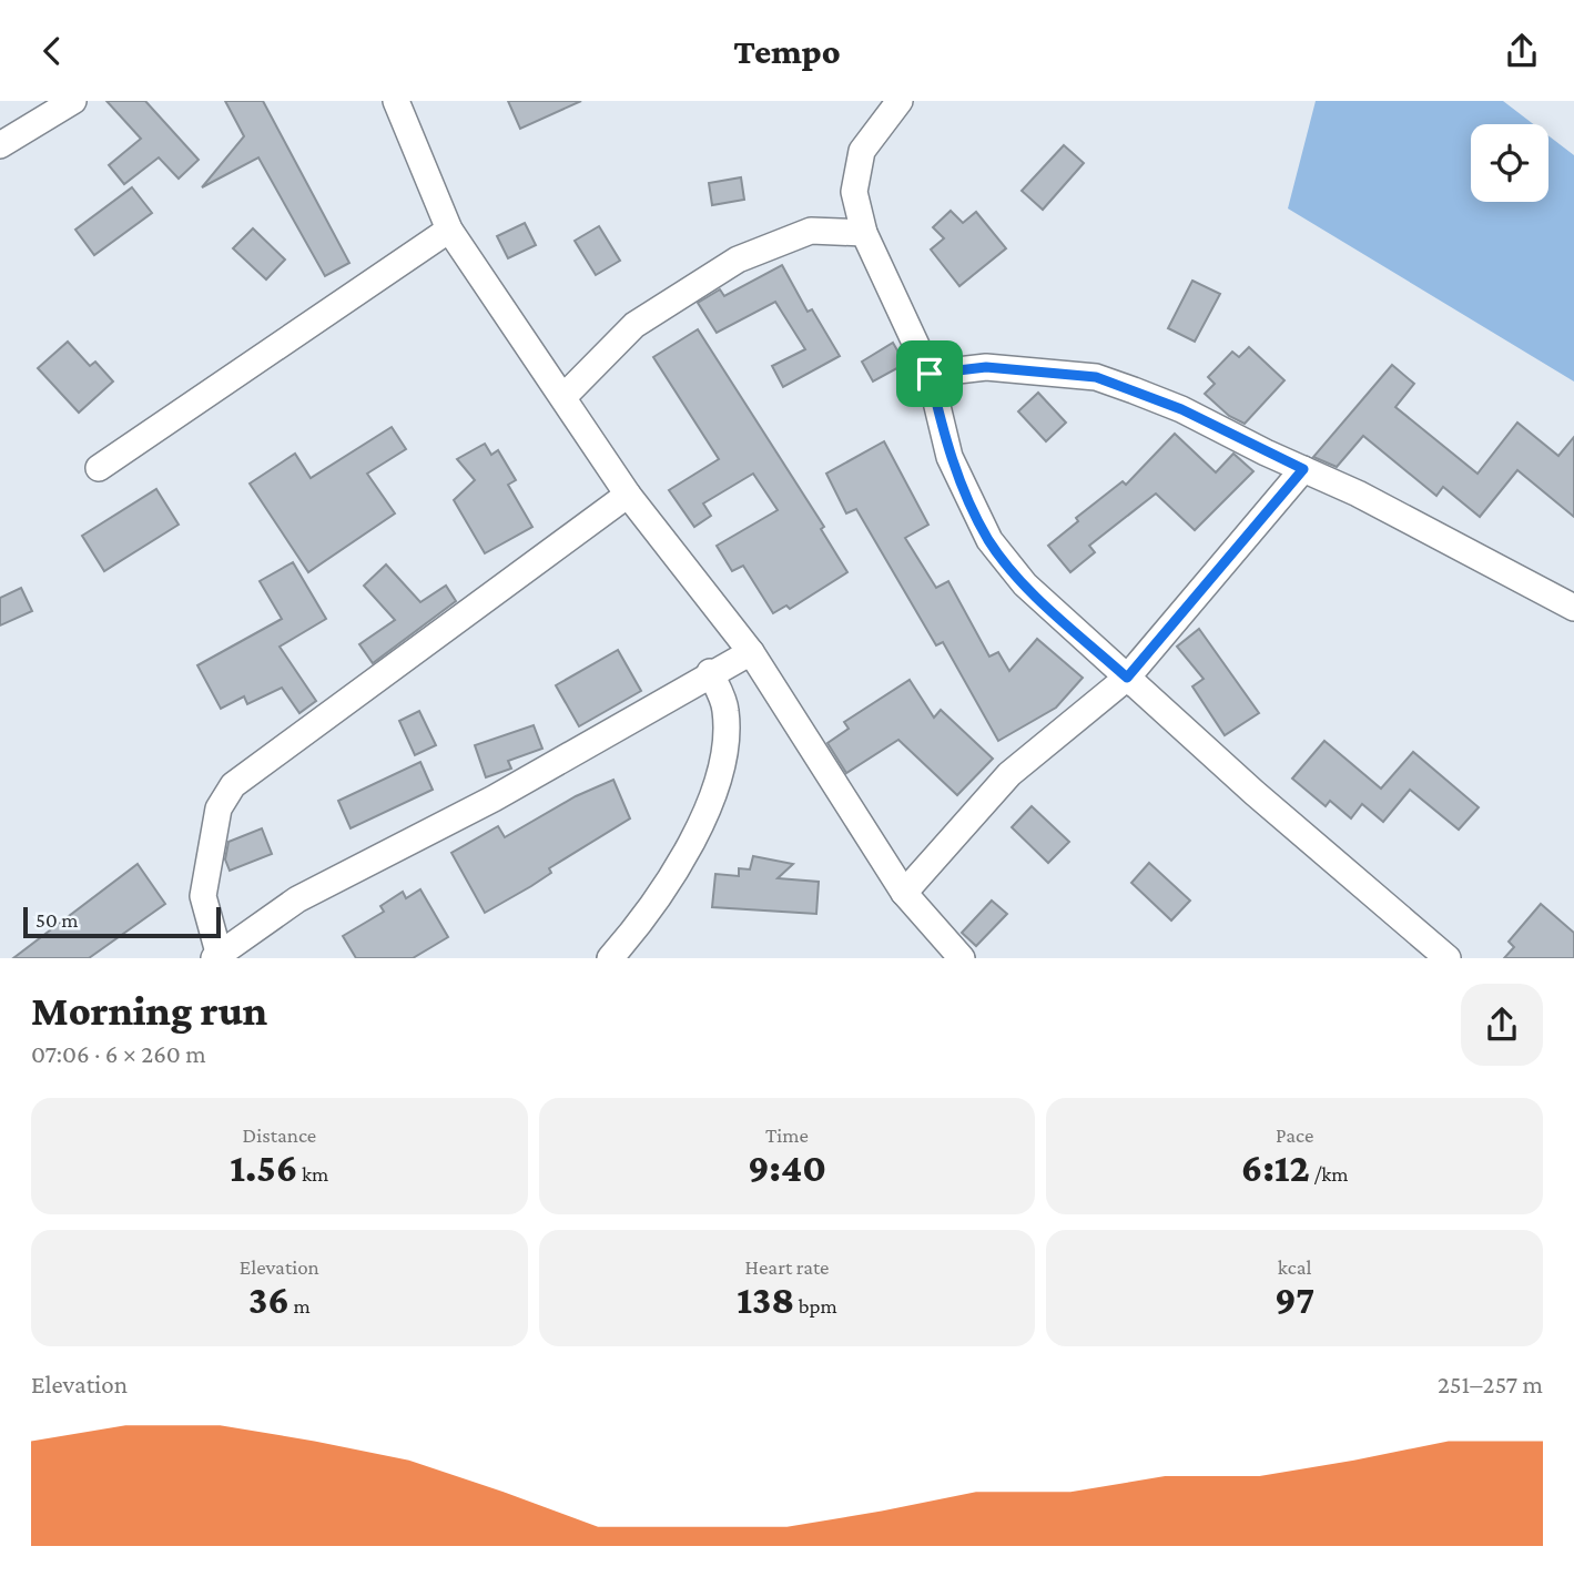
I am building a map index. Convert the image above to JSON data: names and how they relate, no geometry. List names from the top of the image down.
{
  "scale_bar": "50 m",
  "page": {
    "header": "Tempo",
    "scale": "50 m",
    "heading": ["Morning run", "07:06 · 6 × 260 m"],
    "stats": [
      ["Distance", "1.56 km"],
      ["Time", "9:40"],
      ["Pace", "6:12 /km"],
      ["Elevation", "36 m"],
      ["Heart rate", "138 bpm"],
      ["kcal", "97"]
    ],
    "chart": ["Elevation", "251–257 m"]
  }
}
